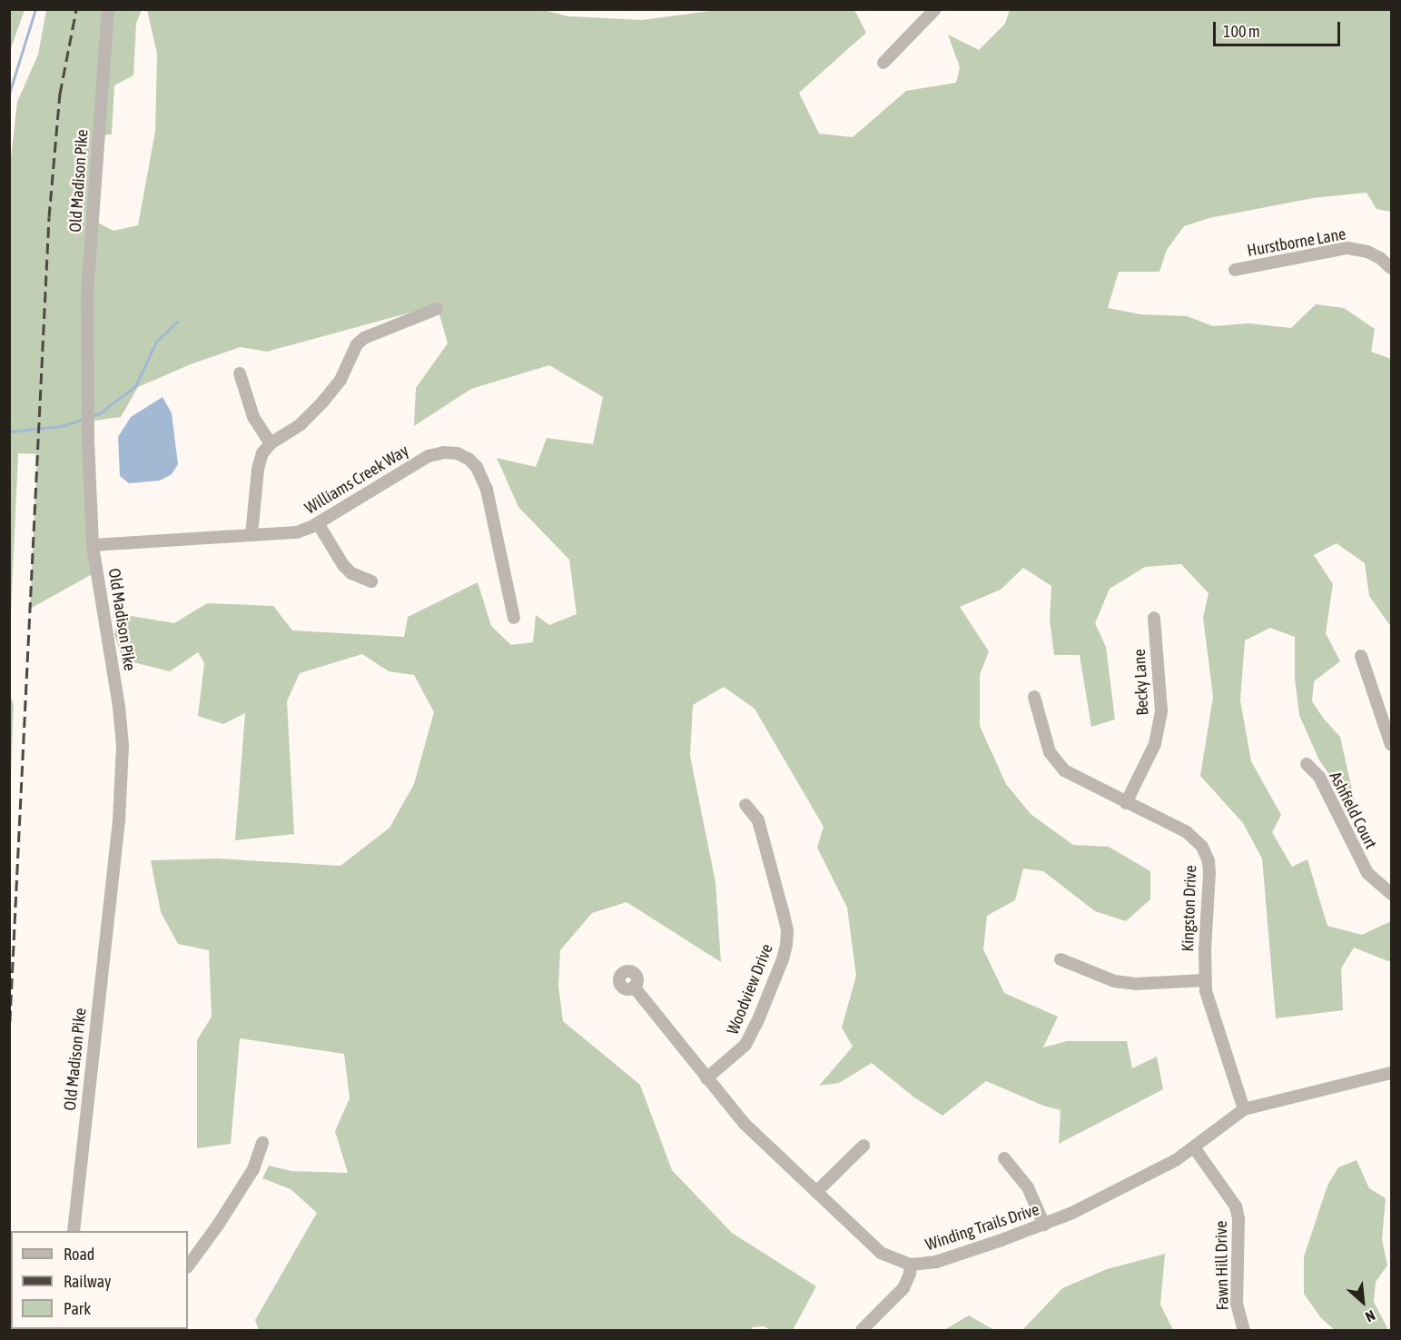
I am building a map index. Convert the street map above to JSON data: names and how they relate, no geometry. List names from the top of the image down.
{
  "streets": {
    "street": [
      "Old Madison Pike",
      "Hurstborne Lane",
      "Williams Creek Way",
      "Becky Lane",
      "Ashfield Court",
      "Kingston Drive",
      "Woodview Drive",
      "Winding Trails Drive",
      "Fawn Hill Drive"
    ]
  },
  "crossings": [
    ["Old Madison Pike", "Williams Creek Way"],
    ["Becky Lane", "Kingston Drive"],
    ["Kingston Drive", "Winding Trails Drive"],
    ["Woodview Drive", "Winding Trails Drive"],
    ["Winding Trails Drive", "Fawn Hill Drive"]
  ],
  "legend": ["Road", "Railway", "Park"],
  "scale_bar": "100 m",
  "north": "bottom right"
}
